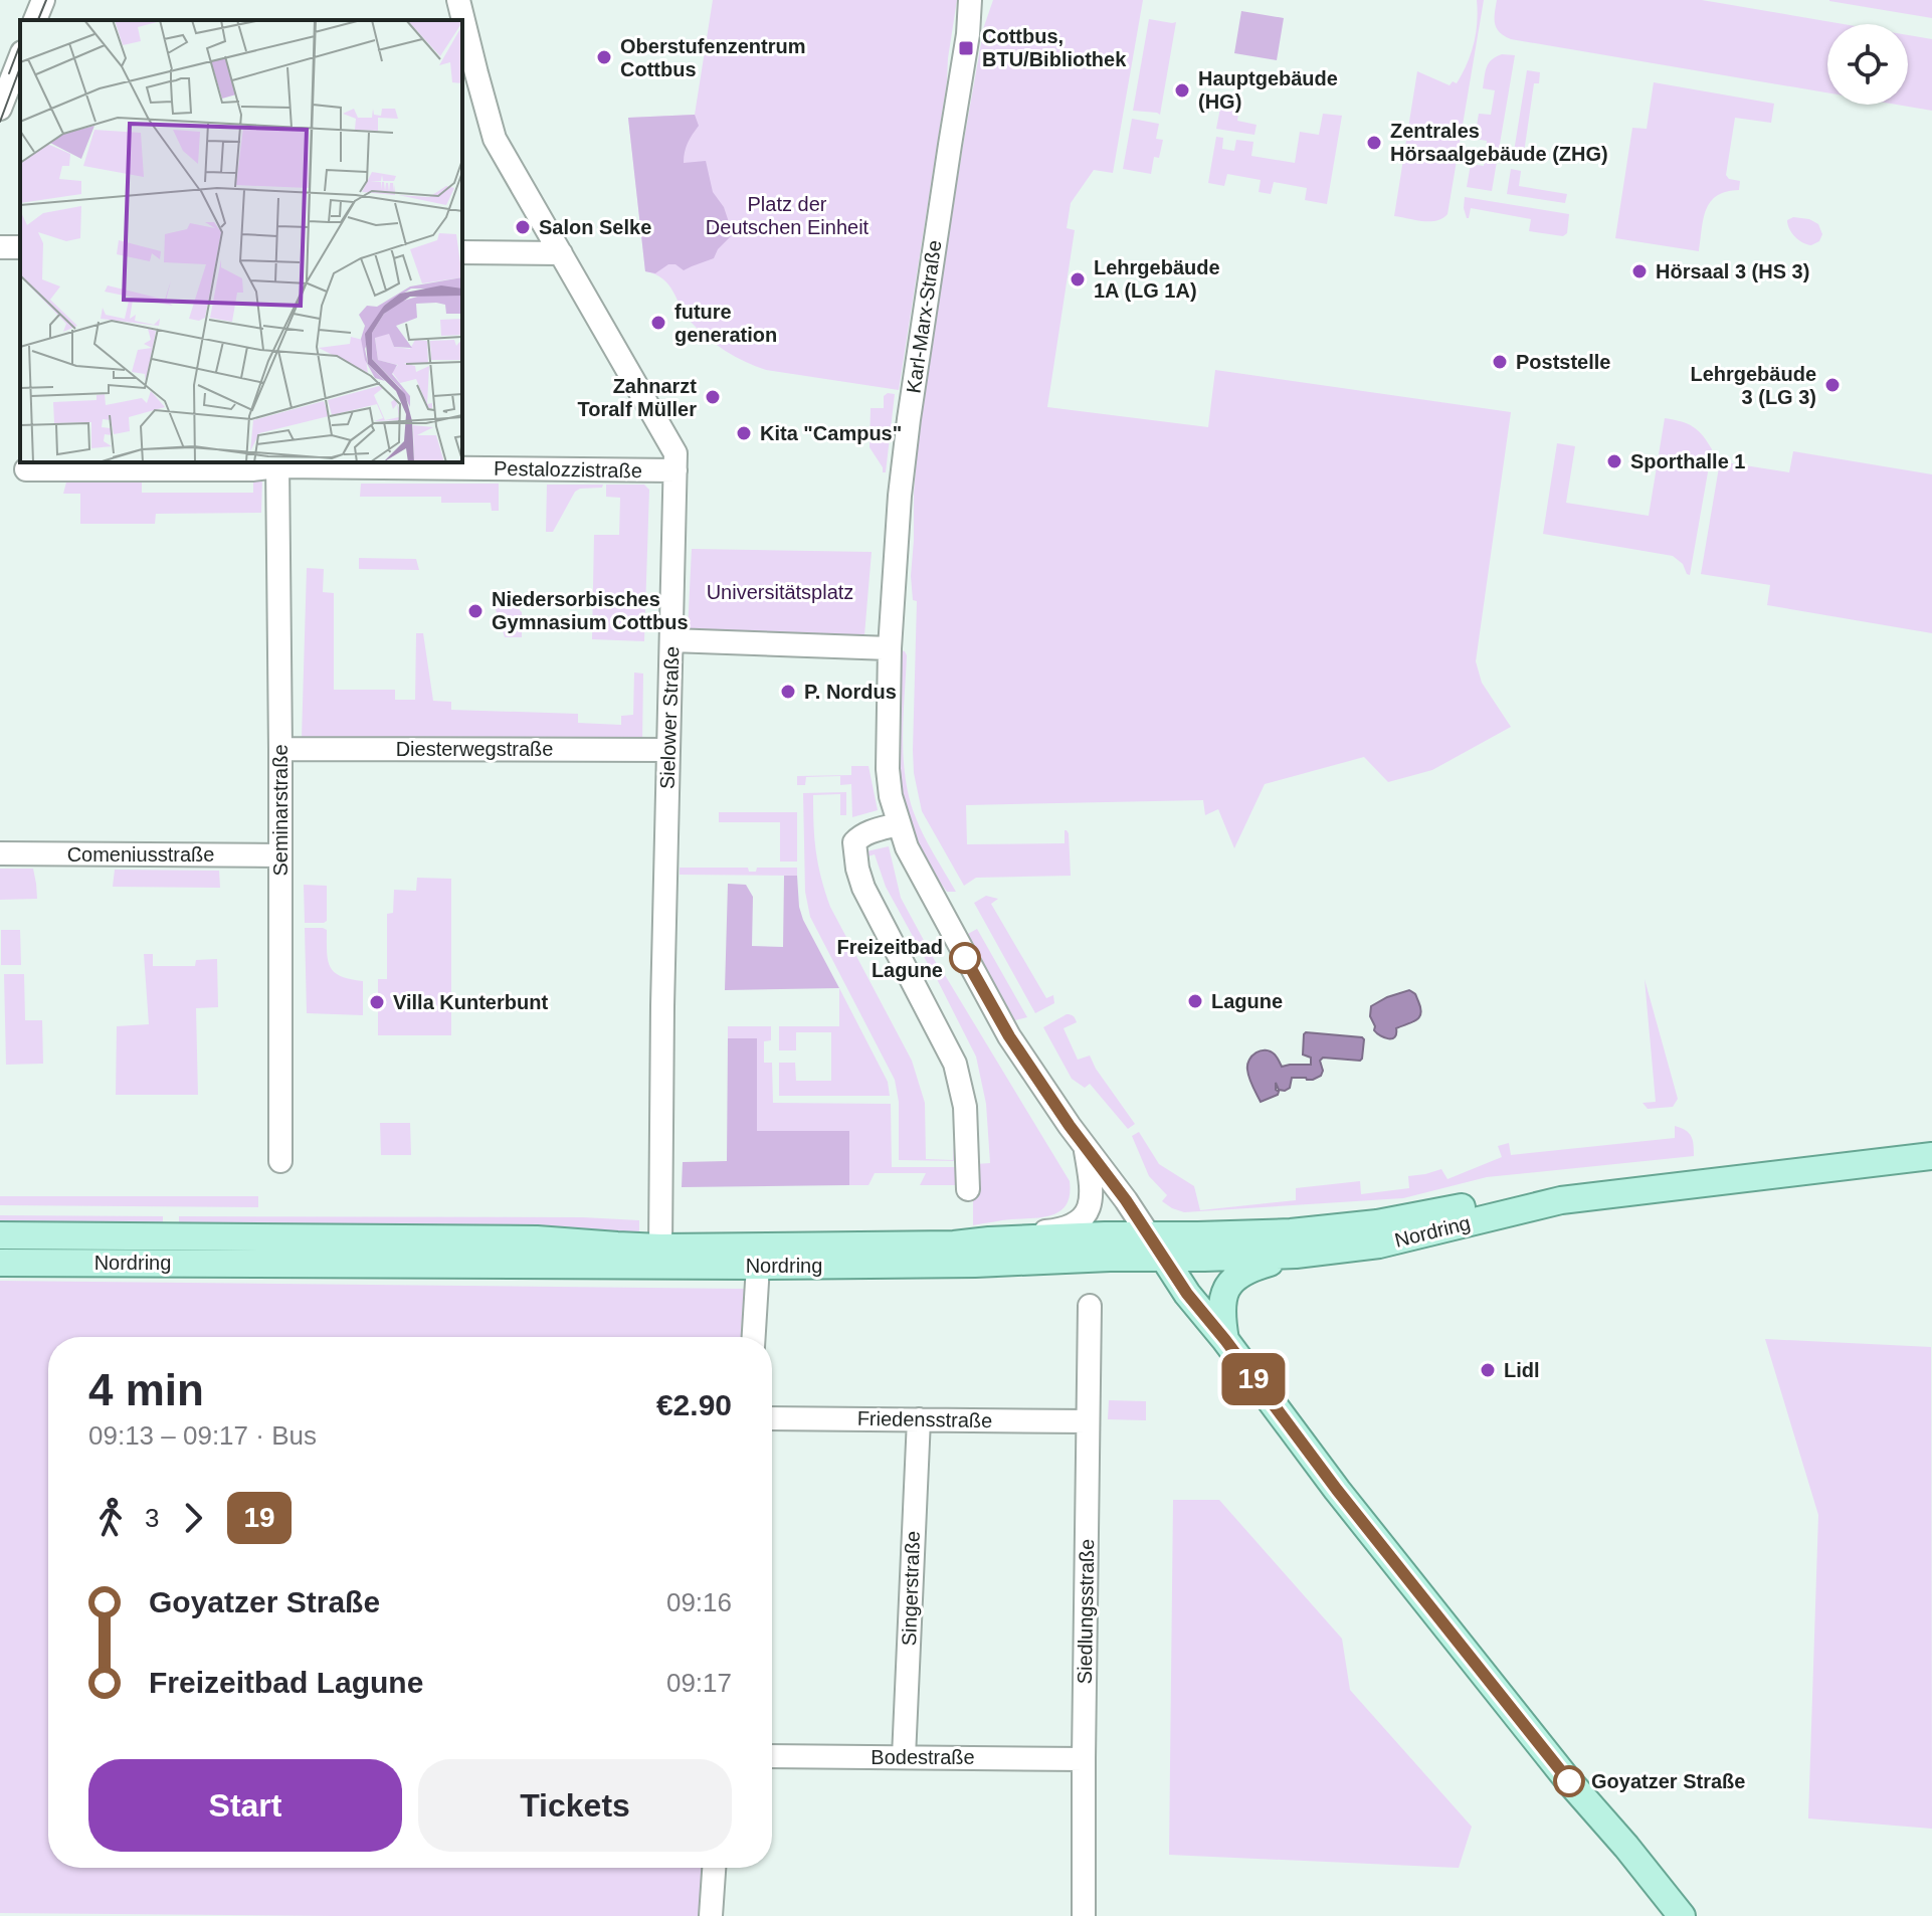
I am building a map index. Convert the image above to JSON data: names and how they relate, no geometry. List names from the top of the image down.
{
  "streets": {
    "main road": ["Nordring"],
    "street": [
      "Karl-Marx-Straße",
      "Pestalozzistraße",
      "Sielower Straße",
      "Diesterwegstraße",
      "Seminarstraße",
      "Comeniusstraße",
      "Friedensstraße",
      "Singerstraße",
      "Siedlungsstraße",
      "Bodestraße"
    ]
  },
  "crossings": [
    ["Karl-Marx-Straße", "Nordring"],
    ["Pestalozzistraße", "Sielower Straße"],
    ["Pestalozzistraße", "Seminarstraße"],
    ["Sielower Straße", "Diesterwegstraße"],
    ["Sielower Straße", "Nordring"],
    ["Diesterwegstraße", "Seminarstraße"],
    ["Seminarstraße", "Comeniusstraße"],
    ["Friedensstraße", "Singerstraße"],
    ["Friedensstraße", "Siedlungsstraße"],
    ["Singerstraße", "Bodestraße"],
    ["Siedlungsstraße", "Bodestraße"]
  ],
  "parks": ["Platz der Deutschen Einheit", "Universitätsplatz"],
  "places": {
    "transit": ["Cottbus, BTU/Bibliothek"],
    "other": [
      "Oberstufenzentrum Cottbus",
      "Hauptgebäude (HG)",
      "Zentrales Hörsaalgebäude (ZHG)",
      "Salon Selke",
      "Hörsaal 3 (HS 3)",
      "Lehrgebäude 1A (LG 1A)",
      "future generation",
      "Poststelle",
      "Lehrgebäude 3 (LG 3)",
      "Zahnarzt Toralf Müller",
      "Kita \"Campus\"",
      "Sporthalle 1",
      "Niedersorbisches Gymnasium Cottbus",
      "P. Nordus",
      "Freizeitbad Lagune",
      "Lagune",
      "Villa Kunterbunt",
      "Lidl",
      "Goyatzer Straße"
    ]
  },
  "lines": ["bus line 19"],
  "page": {
    "on_map": "19",
    "heading": ["4 min", "09:13 – 09:17 · Bus", "€2.90"],
    "legs": ["3", "19"],
    "list": [
      {
        "name": "Goyatzer Straße",
        "value": "09:16"
      },
      {
        "name": "Freizeitbad Lagune",
        "value": "09:17"
      }
    ],
    "buttons": ["Start", "Tickets"]
  }
}
